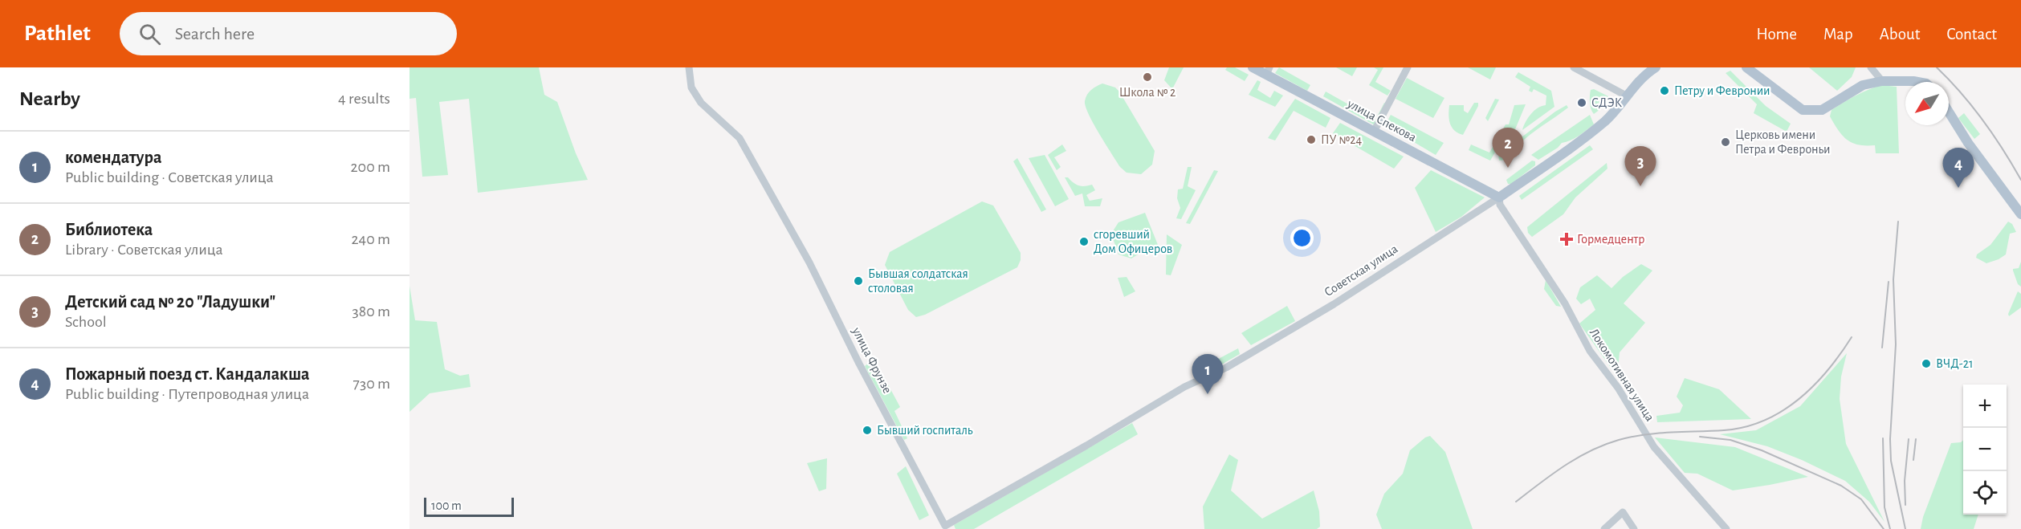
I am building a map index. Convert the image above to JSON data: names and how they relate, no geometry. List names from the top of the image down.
{
  "streets": {
    "main road": ["улица Спекова", "Советская улица"],
    "street": ["улица Фрунзе", "Локомотивная улица"]
  },
  "crossings": [
    ["улица Спекова", "Советская улица"],
    ["улица Спекова", "Локомотивная улица"],
    ["Советская улица", "улица Фрунзе"],
    ["Советская улица", "Локомотивная улица"]
  ],
  "places": {
    "other": [
      "Школа № 2",
      "Петру и Февронии",
      "СДЭК",
      "ПУ №24",
      "Церковь имени Петра и Февроньи",
      "сгоревший Дом Офицеров",
      "Бывшая солдатская столовая",
      "ВЧД-21",
      "Бывший госпиталь"
    ],
    "health": ["Гормедцентр"]
  },
  "scale_bar": "100 m",
  "north": "bottom left",
  "page": {
    "header": "Pathlet",
    "search": "Search here",
    "nav": [
      "Home",
      "Map",
      "About",
      "Contact"
    ],
    "heading": ["Nearby", "4 results"],
    "pins": [
      "2",
      "3",
      "4",
      "1"
    ],
    "list": [
      {
        "mark": "1",
        "name": "комендатура",
        "note": "Public building · Советская улица",
        "value": "200 m"
      },
      {
        "mark": "2",
        "name": "Библиотека",
        "note": "Library · Советская улица",
        "value": "240 m"
      },
      {
        "mark": "3",
        "name": "Детский сад № 20 \"Ладушки\"",
        "note": "School",
        "value": "380 m"
      },
      {
        "mark": "4",
        "name": "Пожарный поезд ст. Кандалакша",
        "note": "Public building · Путепроводная улица",
        "value": "730 m"
      }
    ],
    "map_buttons": ["+", "−"],
    "scale": "100 m"
  }
}
